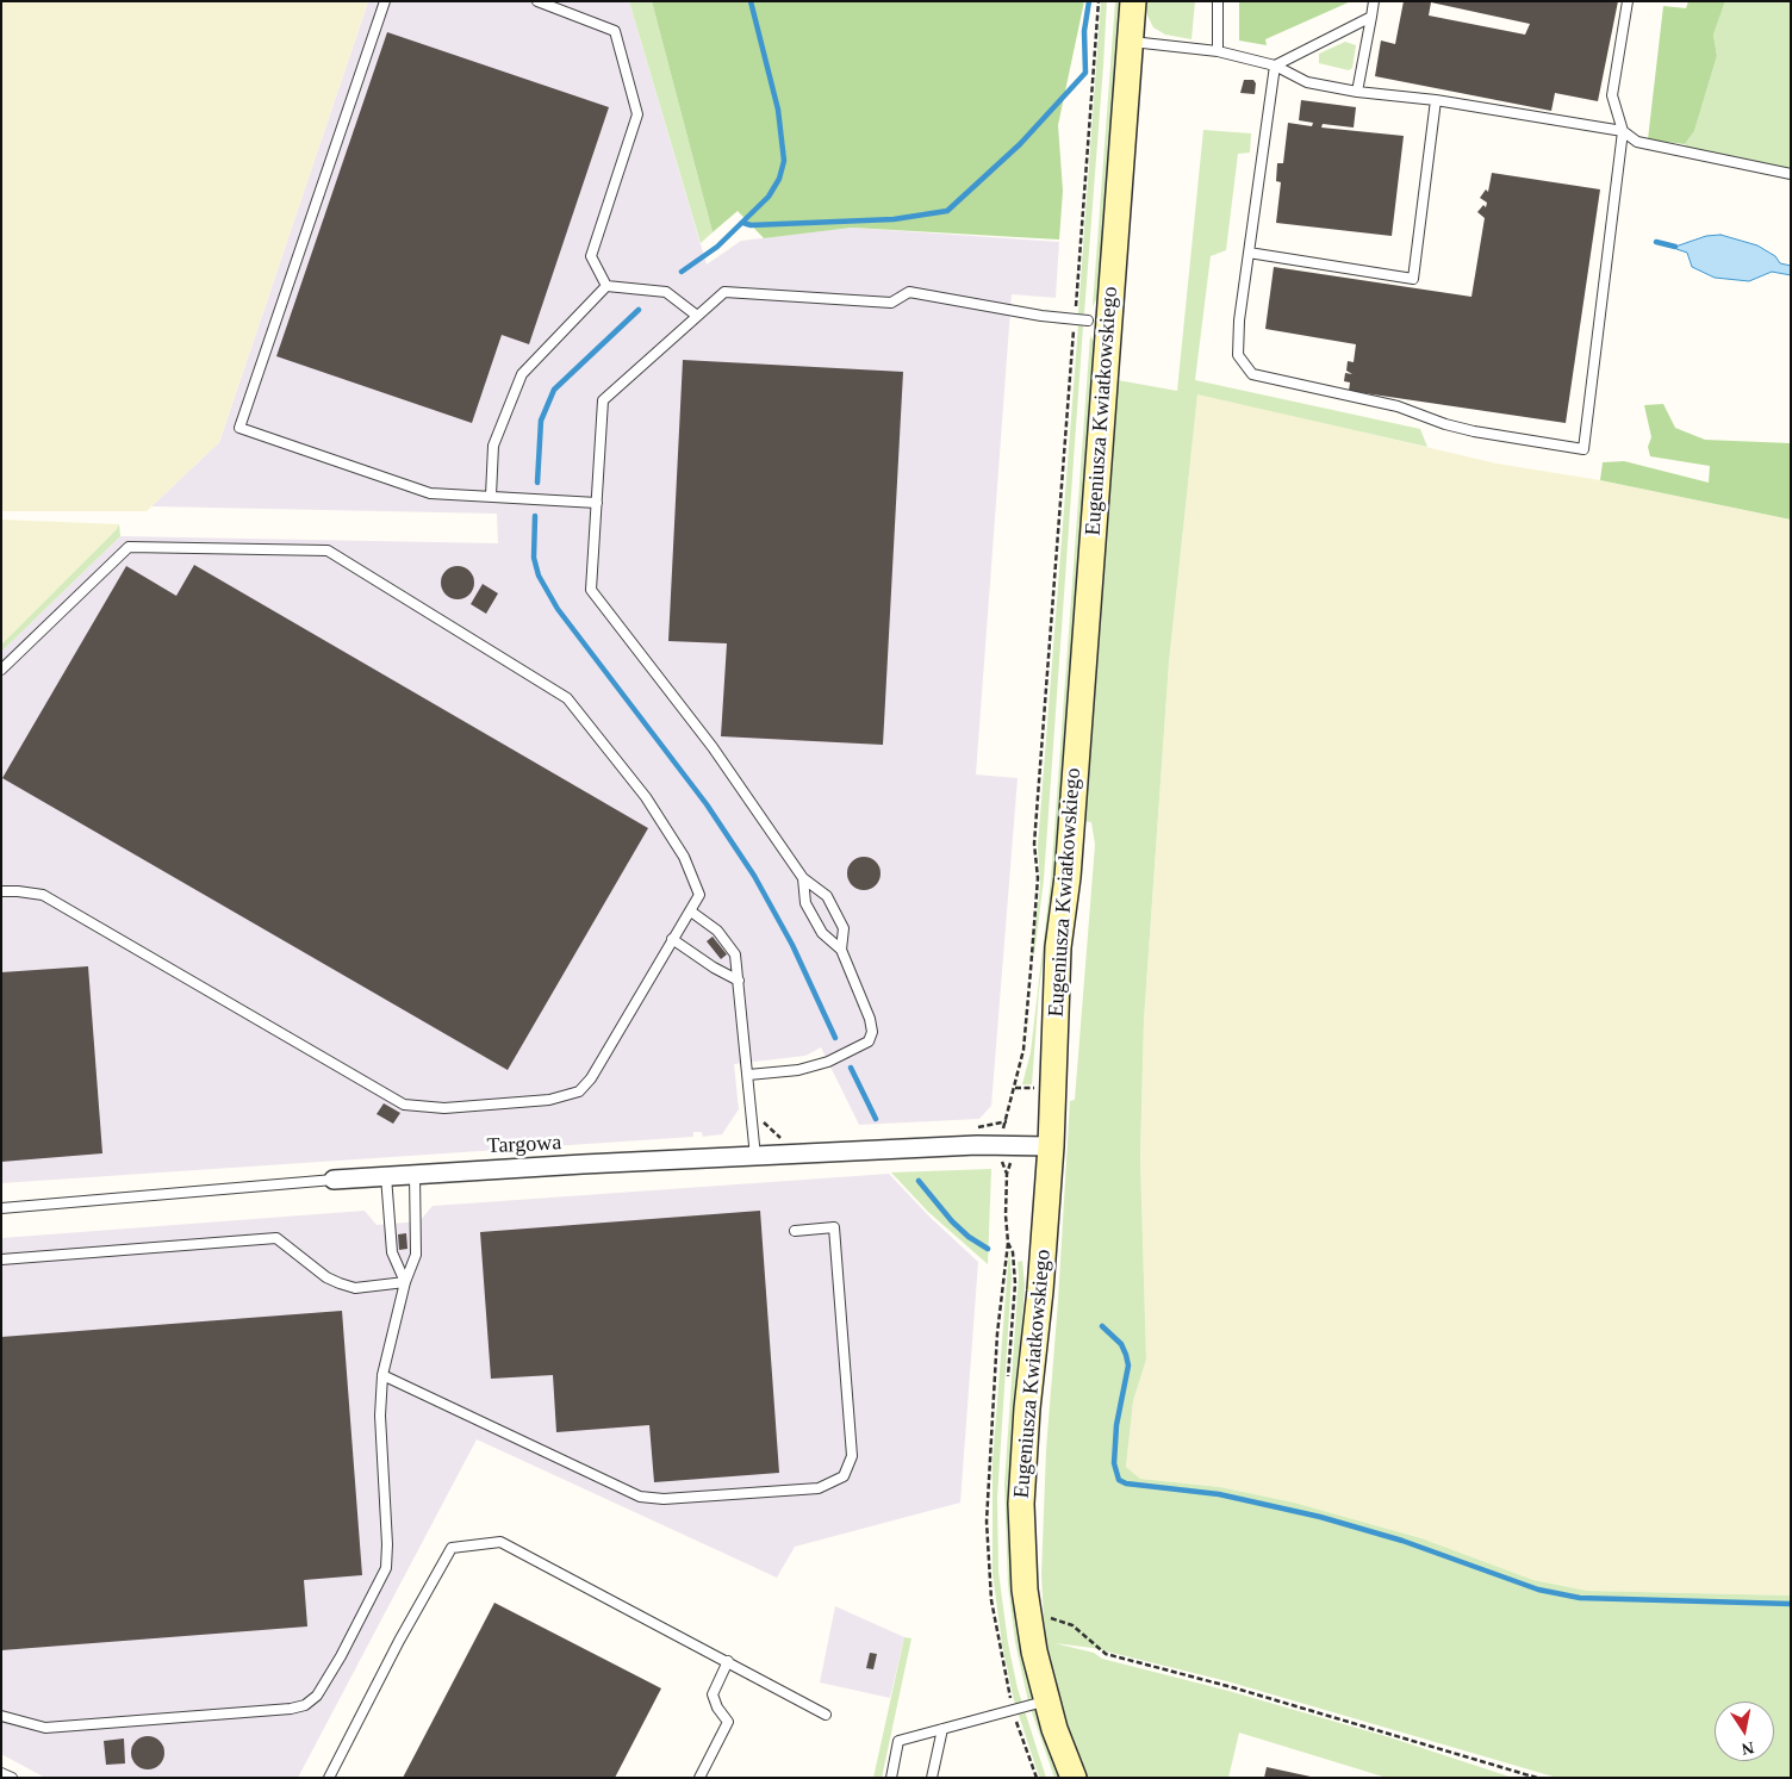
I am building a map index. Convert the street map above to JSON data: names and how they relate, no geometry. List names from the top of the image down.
{
  "streets": {
    "main road": ["Eugeniusza Kwiatkowskiego"],
    "street": ["Targowa"]
  },
  "crossings": [
    ["Eugeniusza Kwiatkowskiego", "Targowa"]
  ],
  "north": "bottom"
}
